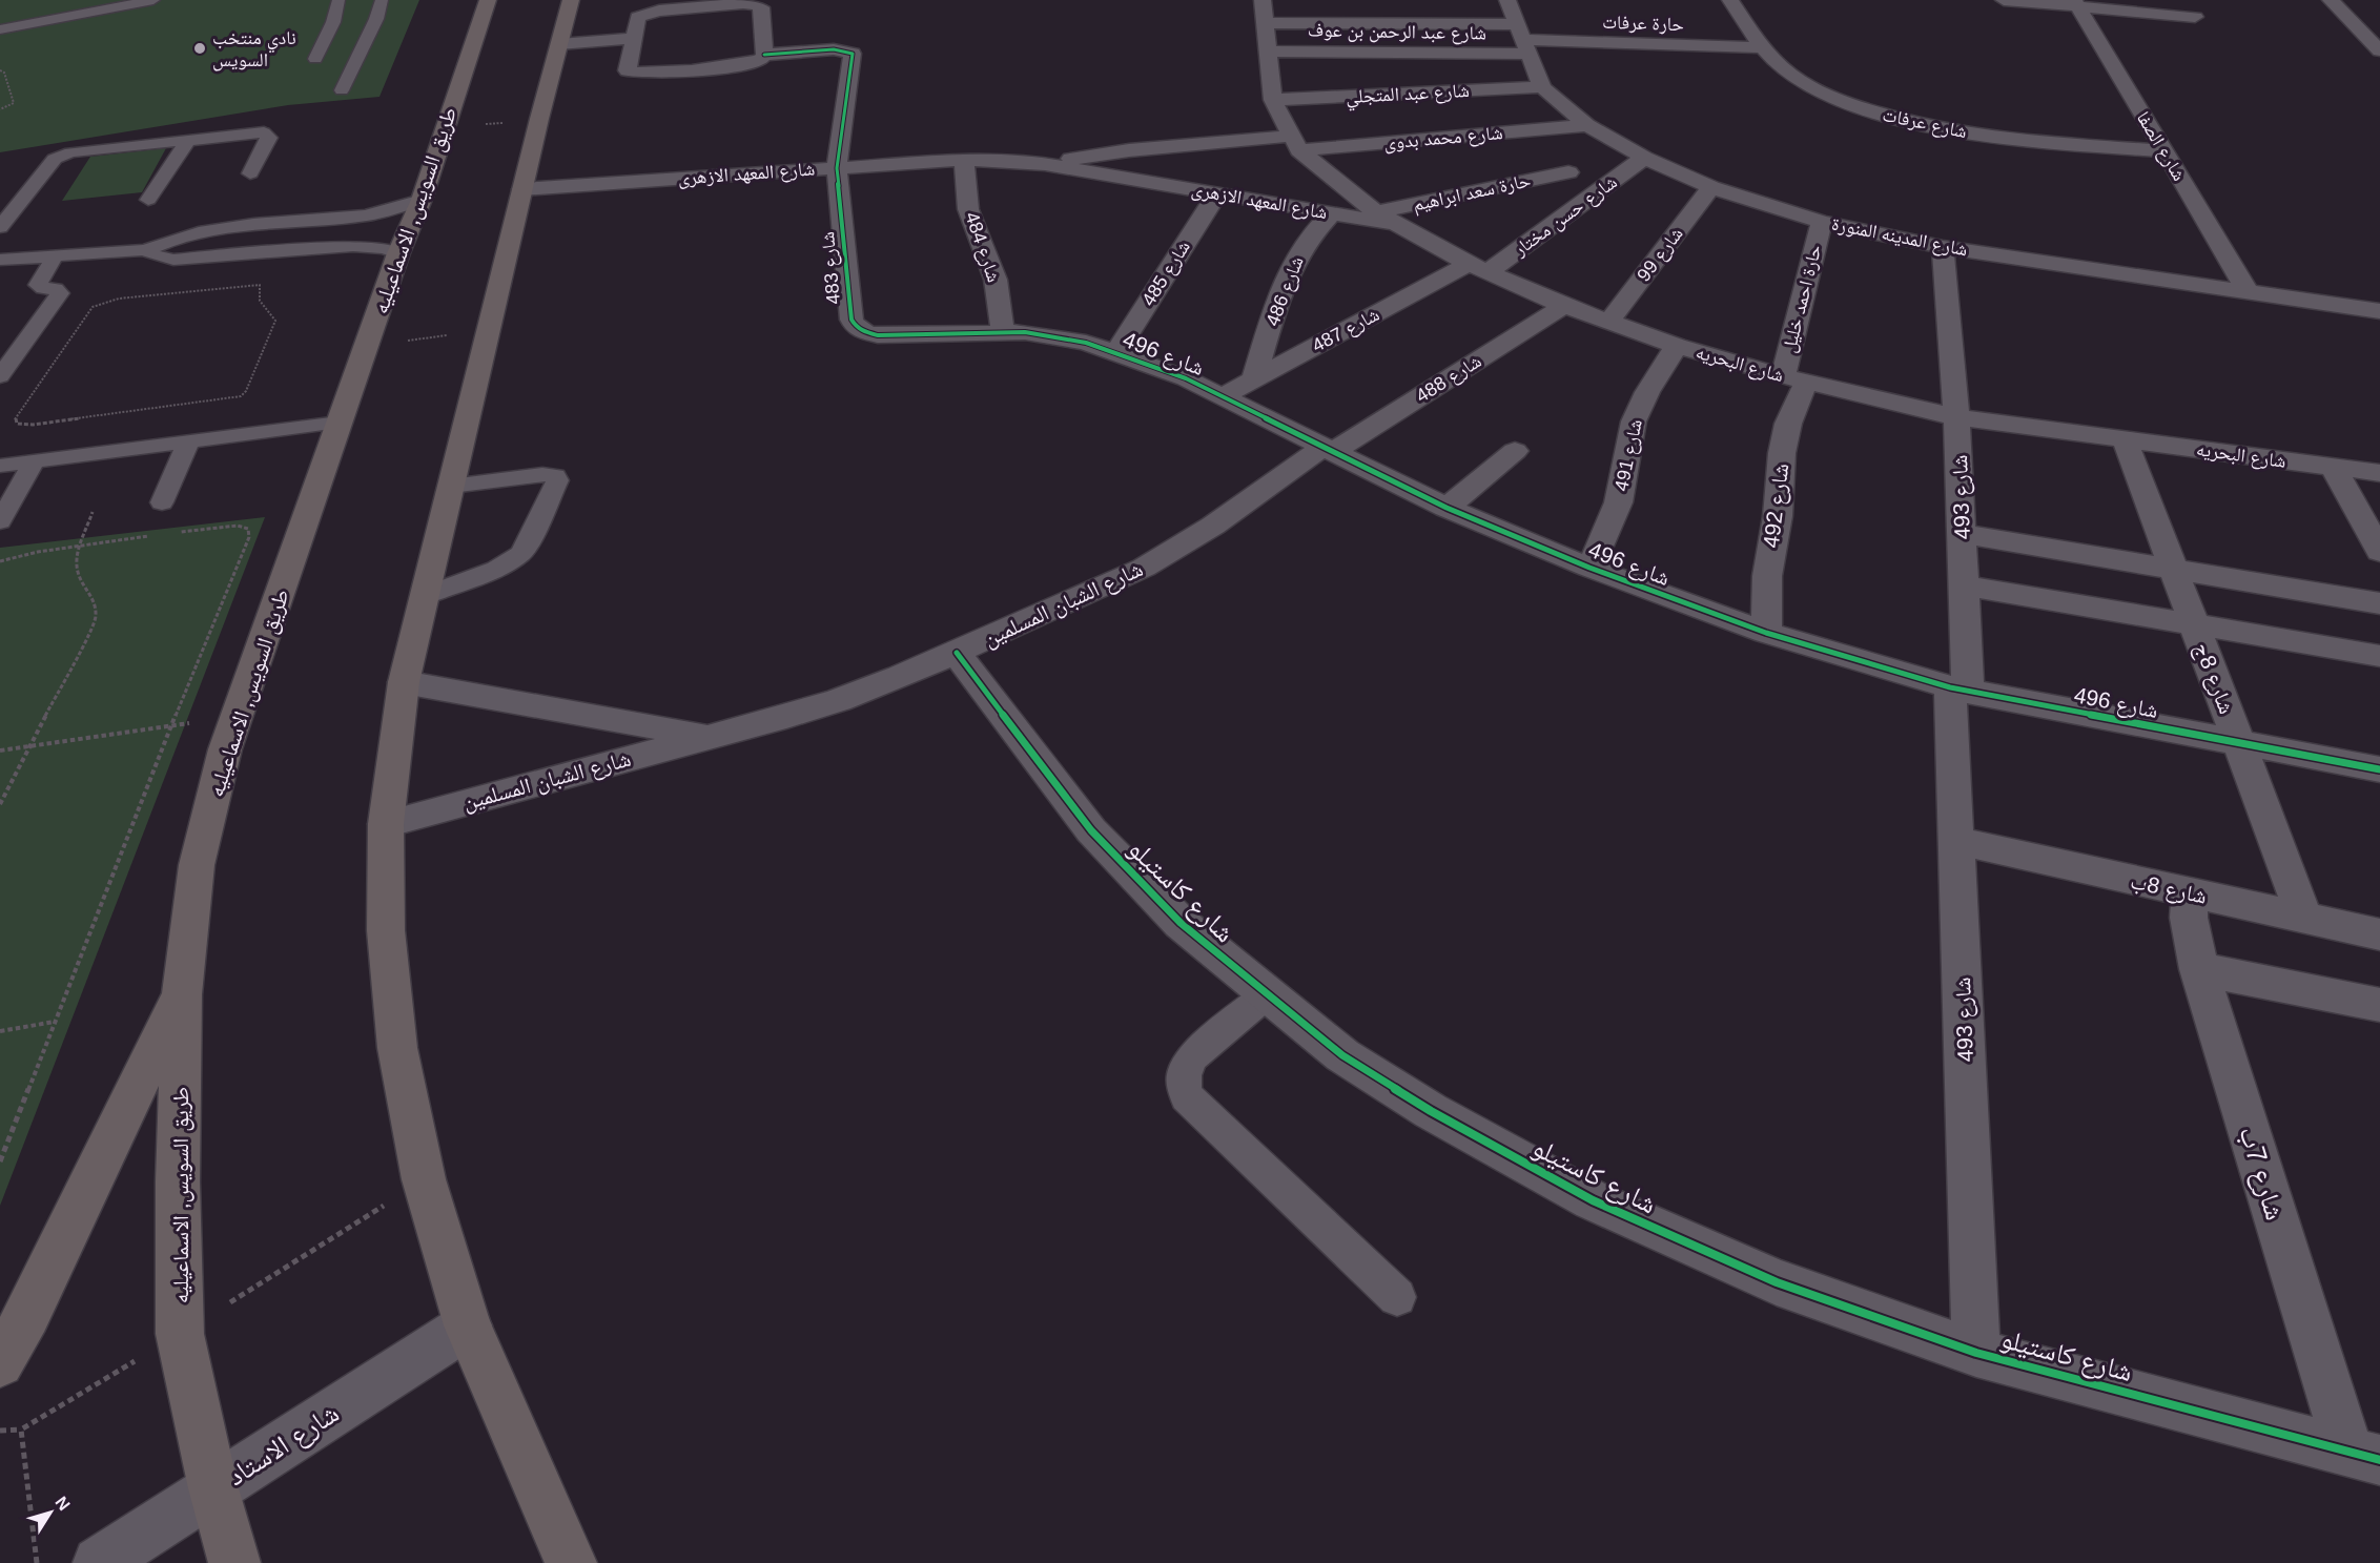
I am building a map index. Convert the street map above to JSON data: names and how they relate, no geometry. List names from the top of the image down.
{
  "streets": {
    "main road": ["طريق السويس, الاسماعيليه"],
    "street": [
      "حارة عرفات",
      "شارع عبد الرحمن بن عوف",
      "شارع عبد المتجلي",
      "شارع عرفات",
      "شارع محمد بدوى",
      "شارع الصفا",
      "شارع المعهد الازهرى",
      "حارة سعد ابراهيم",
      "شارع حسن مختار",
      "شارع المدينه المنورة",
      "شارع 484",
      "شارع 99",
      "شارع 483",
      "شارع 485",
      "شارع 486",
      "حارة احمد خليل",
      "شارع 487",
      "شارع 496",
      "شارع البحريه",
      "شارع 488",
      "شارع 491",
      "شارع 493",
      "شارع 492",
      "شارع الشبان المسلمين",
      "شارع 8ج",
      "شارع 8ب",
      "شارع كاستيلو",
      "شارع 7ب",
      "شارع الاستاد"
    ]
  },
  "crossings": [
    ["حارة عرفات", "شارع عبد الرحمن بن عوف"],
    ["حارة عرفات", "شارع عرفات"],
    ["حارة عرفات", "شارع المدينه المنورة"],
    ["شارع عبد الرحمن بن عوف", "شارع المدينه المنورة"],
    ["شارع عبد الرحمن بن عوف", "شارع البحريه"],
    ["شارع عبد المتجلي", "شارع المدينه المنورة"],
    ["شارع عبد المتجلي", "شارع البحريه"],
    ["شارع عرفات", "شارع الصفا"],
    ["شارع محمد بدوى", "شارع المعهد الازهرى"],
    ["شارع محمد بدوى", "شارع المدينه المنورة"],
    ["شارع محمد بدوى", "شارع البحريه"],
    ["شارع الصفا", "شارع المدينه المنورة"],
    ["شارع المعهد الازهرى", "شارع 484"],
    ["شارع المعهد الازهرى", "شارع 483"],
    ["شارع المعهد الازهرى", "شارع 485"],
    ["شارع المعهد الازهرى", "شارع 486"],
    ["شارع المعهد الازهرى", "شارع البحريه"],
    ["حارة سعد ابراهيم", "شارع البحريه"],
    ["طريق السويس, الاسماعيليه", "شارع الاستاد"],
    ["شارع حسن مختار", "شارع المدينه المنورة"],
    ["شارع حسن مختار", "شارع 487"],
    ["شارع حسن مختار", "شارع البحريه"],
    ["شارع المدينه المنورة", "شارع 99"],
    ["شارع المدينه المنورة", "حارة احمد خليل"],
    ["شارع المدينه المنورة", "شارع 493"],
    ["شارع 484", "شارع 496"],
    ["شارع 99", "شارع البحريه"],
    ["شارع 483", "شارع 496"],
    ["شارع 485", "شارع 496"],
    ["شارع 486", "شارع 487"],
    ["حارة احمد خليل", "شارع البحريه"],
    ["حارة احمد خليل", "شارع 492"],
    ["شارع 487", "شارع 496"],
    ["شارع 487", "شارع البحريه"],
    ["شارع 496", "شارع 488"],
    ["شارع 496", "شارع 491"],
    ["شارع 496", "شارع 493"],
    ["شارع 496", "شارع 492"],
    ["شارع 496", "شارع الشبان المسلمين"],
    ["شارع 496", "شارع 8ج"],
    ["شارع البحريه", "شارع 488"],
    ["شارع البحريه", "شارع 491"],
    ["شارع البحريه", "شارع 493"],
    ["شارع البحريه", "شارع 492"],
    ["شارع البحريه", "شارع 8ج"],
    ["شارع 488", "شارع الشبان المسلمين"],
    ["شارع 493", "شارع 8ب"],
    ["شارع 493", "شارع كاستيلو"],
    ["شارع الشبان المسلمين", "شارع كاستيلو"],
    ["شارع 8ج", "شارع 8ب"],
    ["شارع 8ب", "شارع 7ب"],
    ["شارع كاستيلو", "شارع 7ب"]
  ],
  "places": ["نادي منتخب السويس"],
  "north": "top right"
}
